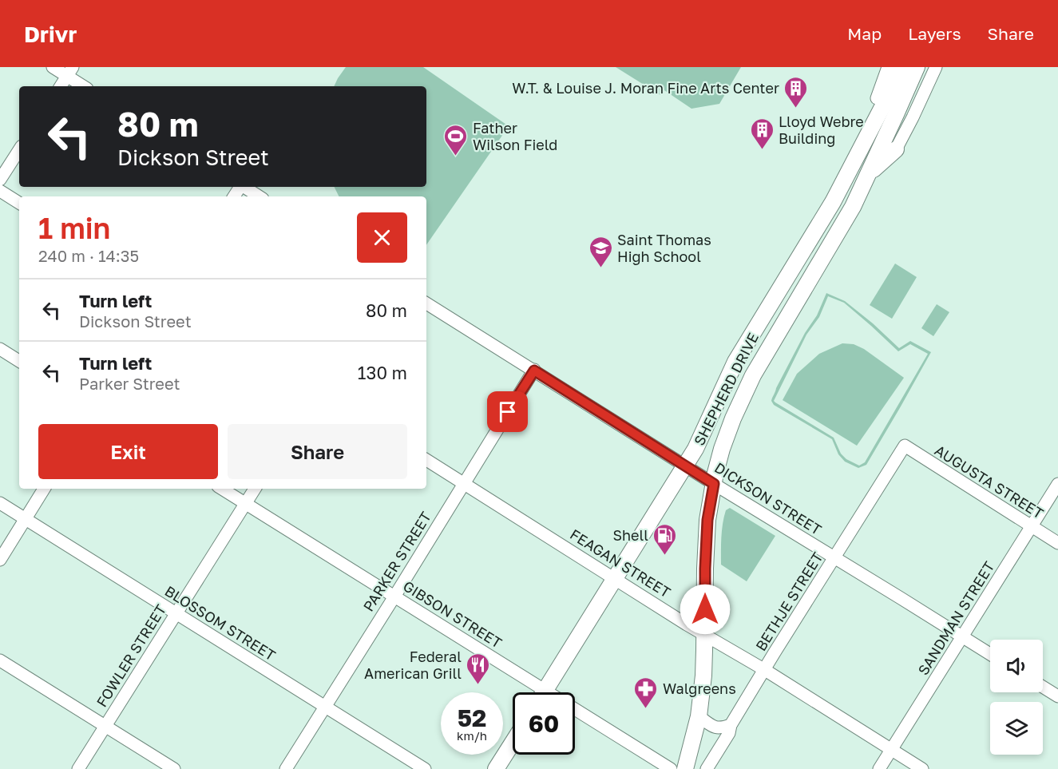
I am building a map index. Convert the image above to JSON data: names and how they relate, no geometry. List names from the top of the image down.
{
  "streets": {
    "main road": ["SHEPHERD DRIVE"],
    "street": [
      "AUGUSTA STREET",
      "DICKSON STREET",
      "PARKER STREET",
      "FEAGAN STREET",
      "BETHJE STREET",
      "GIBSON STREET",
      "SANDMAN STREET",
      "BLOSSOM STREET",
      "FOWLER STREET"
    ]
  },
  "crossings": [
    ["SHEPHERD DRIVE", "DICKSON STREET"],
    ["SHEPHERD DRIVE", "FEAGAN STREET"],
    ["AUGUSTA STREET", "BETHJE STREET"],
    ["AUGUSTA STREET", "SANDMAN STREET"],
    ["DICKSON STREET", "PARKER STREET"],
    ["DICKSON STREET", "BETHJE STREET"],
    ["DICKSON STREET", "SANDMAN STREET"],
    ["PARKER STREET", "FEAGAN STREET"],
    ["PARKER STREET", "GIBSON STREET"],
    ["PARKER STREET", "BLOSSOM STREET"],
    ["FEAGAN STREET", "BETHJE STREET"],
    ["FEAGAN STREET", "SANDMAN STREET"],
    ["GIBSON STREET", "FOWLER STREET"],
    ["BLOSSOM STREET", "FOWLER STREET"]
  ],
  "places": {
    "building": ["W.T. & Louise J. Moran Fine Arts Center", "Lloyd Webre Building"],
    "sports": ["Father Wilson Field"],
    "school or university": ["Saint Thomas High School"],
    "fuel station": ["Shell"],
    "restaurant": ["Federal American Grill"],
    "pharmacy": ["Walgreens"]
  },
  "page": {
    "header": "Drivr",
    "nav": ["Map", "Layers", "Share"],
    "turn": ["80 m", "Dickson Street"],
    "heading": ["1 min", "240 m · 14:35"],
    "list": [
      {
        "name": "Turn left",
        "note": "Dickson Street",
        "value": "80 m"
      },
      {
        "name": "Turn left",
        "note": "Parker Street",
        "value": "130 m"
      }
    ],
    "buttons": ["Exit", "Share"],
    "speed": "52 km/h",
    "limit": "60"
  }
}
